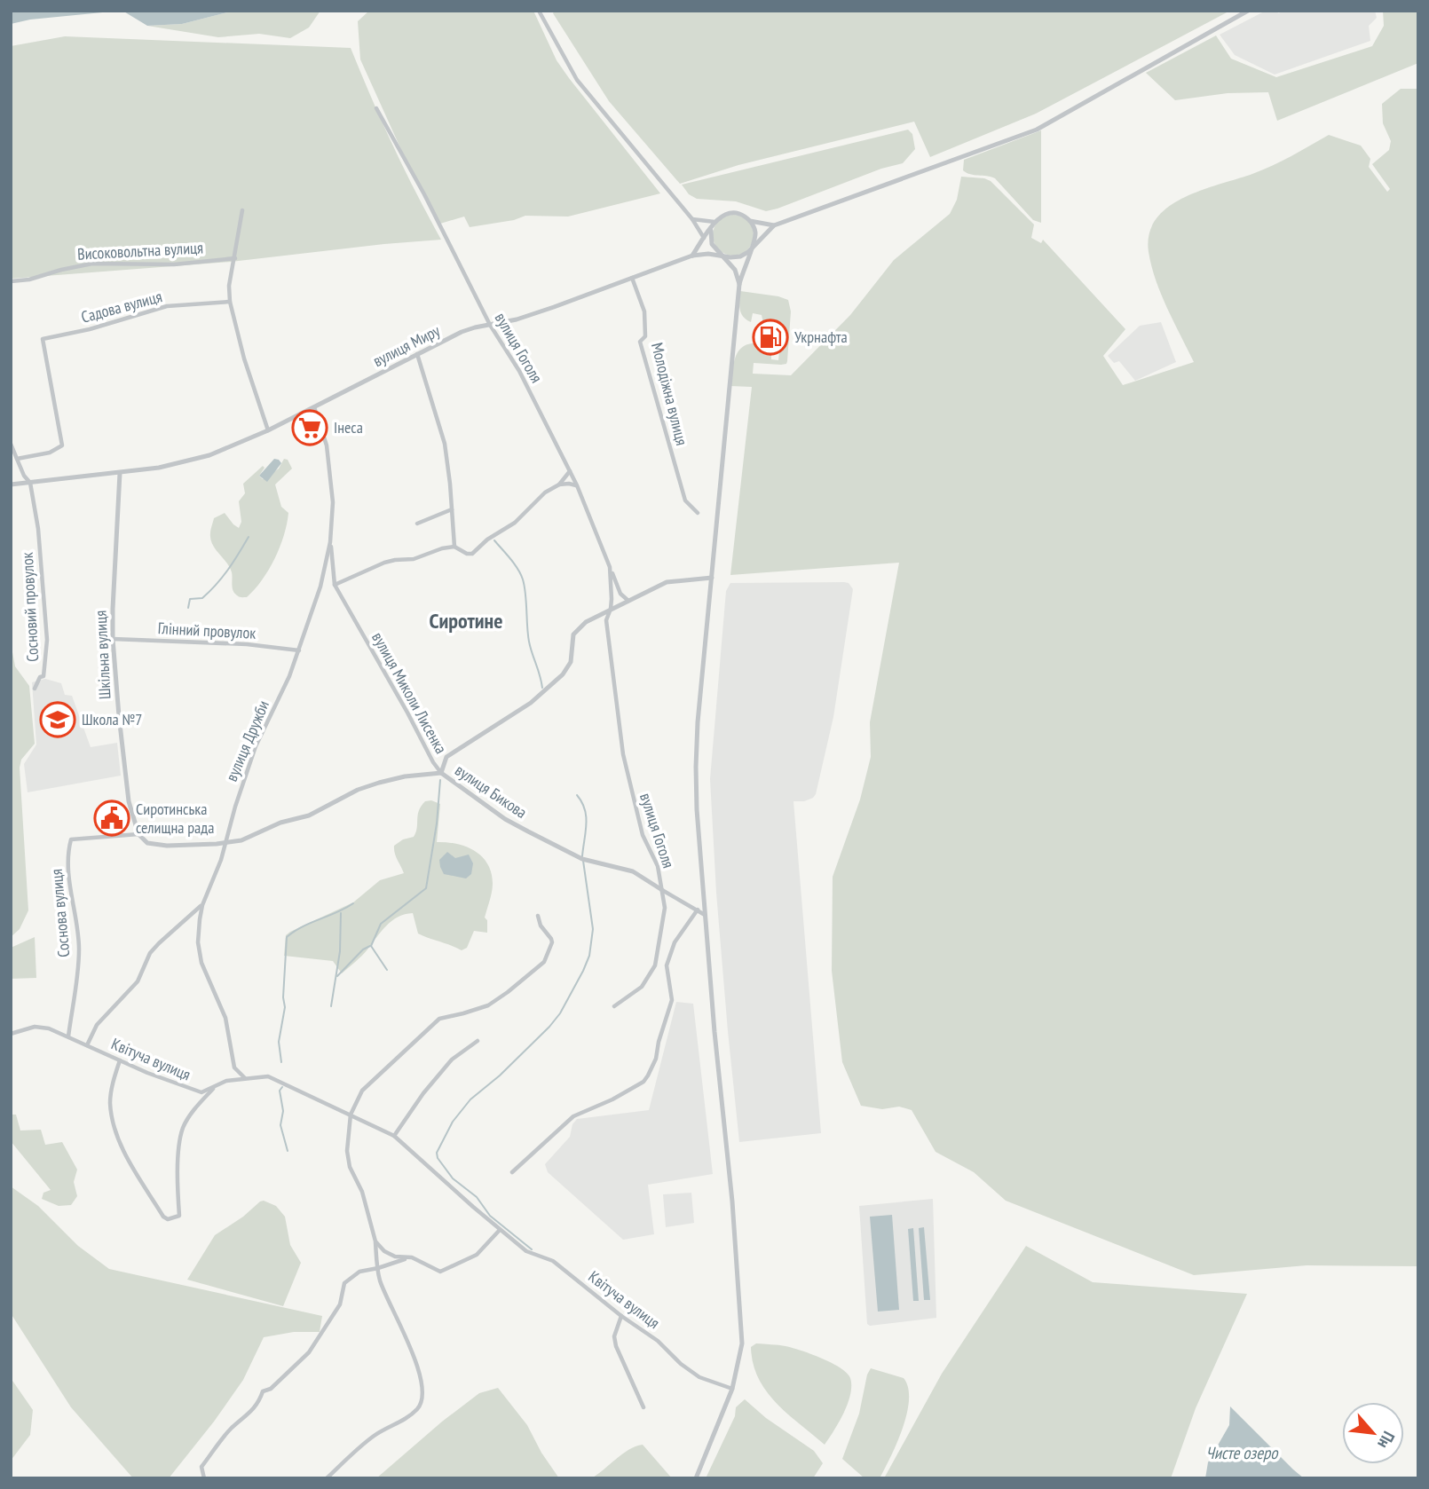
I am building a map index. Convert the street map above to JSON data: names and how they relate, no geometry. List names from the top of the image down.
{
  "streets": {
    "street": [
      "Високовольтна вулиця",
      "Садова вулиця",
      "вулиця Миру",
      "вулиця Гоголя",
      "Молодіжна вулиця",
      "Сосновий провулок",
      "Глінний провулок",
      "Шкільна вулиця",
      "вулиця Миколи Лисенка",
      "вулиця Дружби",
      "вулиця Бикова",
      "Соснова вулиця",
      "Квітуча вулиця"
    ]
  },
  "crossings": [
    ["вулиця Миру", "вулиця Гоголя"],
    ["вулиця Миру", "Молодіжна вулиця"],
    ["вулиця Миру", "Шкільна вулиця"],
    ["вулиця Миру", "вулиця Дружби"],
    ["вулиця Гоголя", "вулиця Миколи Лисенка"],
    ["вулиця Гоголя", "вулиця Бикова"],
    ["Глінний провулок", "Шкільна вулиця"],
    ["Глінний провулок", "вулиця Дружби"],
    ["Шкільна вулиця", "вулиця Бикова"],
    ["вулиця Миколи Лисенка", "вулиця Дружби"],
    ["вулиця Миколи Лисенка", "вулиця Бикова"],
    ["вулиця Дружби", "вулиця Бикова"],
    ["вулиця Дружби", "Квітуча вулиця"],
    ["вулиця Бикова", "Соснова вулиця"],
    ["Соснова вулиця", "Квітуча вулиця"]
  ],
  "districts": ["Сиротине"],
  "water": ["Чисте озеро"],
  "places": {
    "fuel station": ["Укрнафта"],
    "supermarket": ["Інеса"],
    "school or university": ["Школа №7"],
    "public building": ["Сиротинська селищна рада"]
  },
  "north": "bottom right"
}
